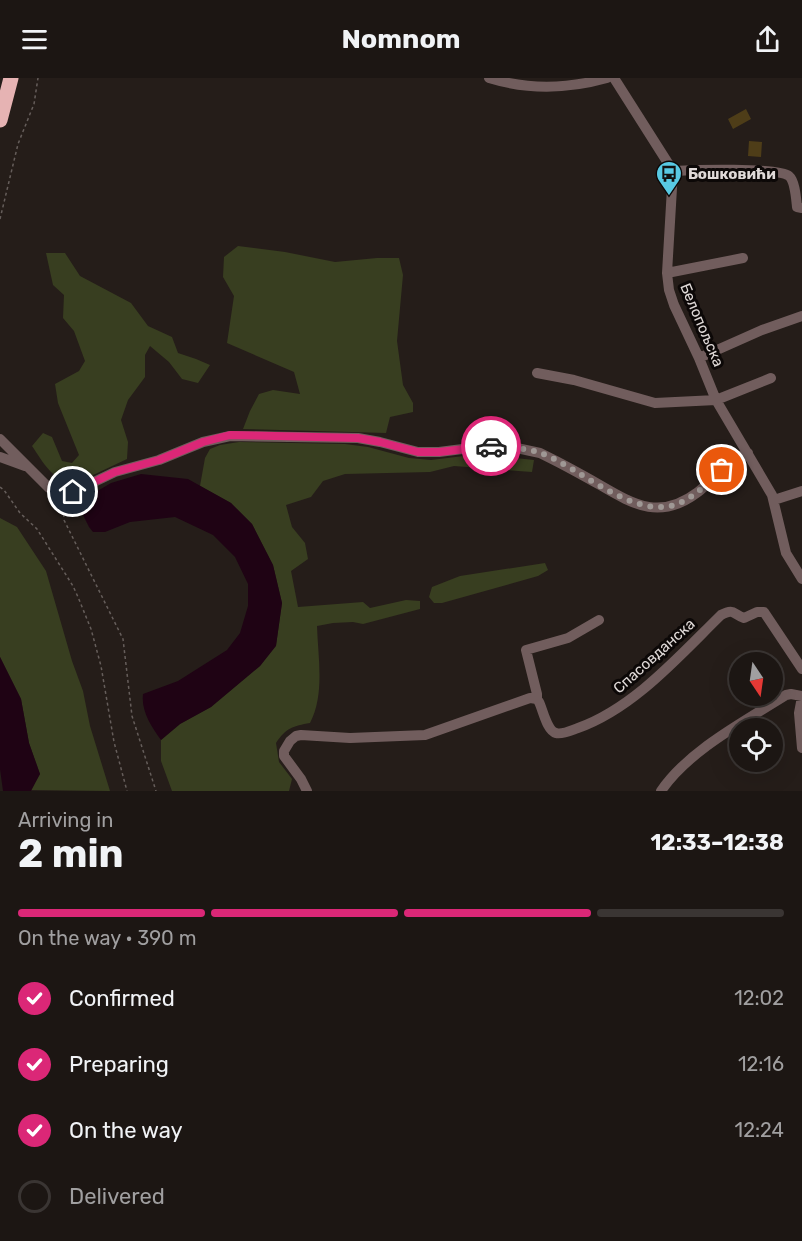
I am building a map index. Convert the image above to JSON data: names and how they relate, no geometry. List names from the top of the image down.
{
  "streets": {
    "street": ["Белопољска", "Спасовданска"]
  },
  "places": {
    "bus stop": ["Бошковићи"]
  },
  "north": "bottom",
  "page": {
    "header": "Nomnom",
    "heading": ["2 min", "Arriving in", "12:33–12:38"],
    "bar": "On the way · 390 m",
    "list": [
      ["Confirmed", "12:02"],
      ["Preparing", "12:16"],
      ["On the way", "12:24"],
      "Delivered"
    ]
  }
}
